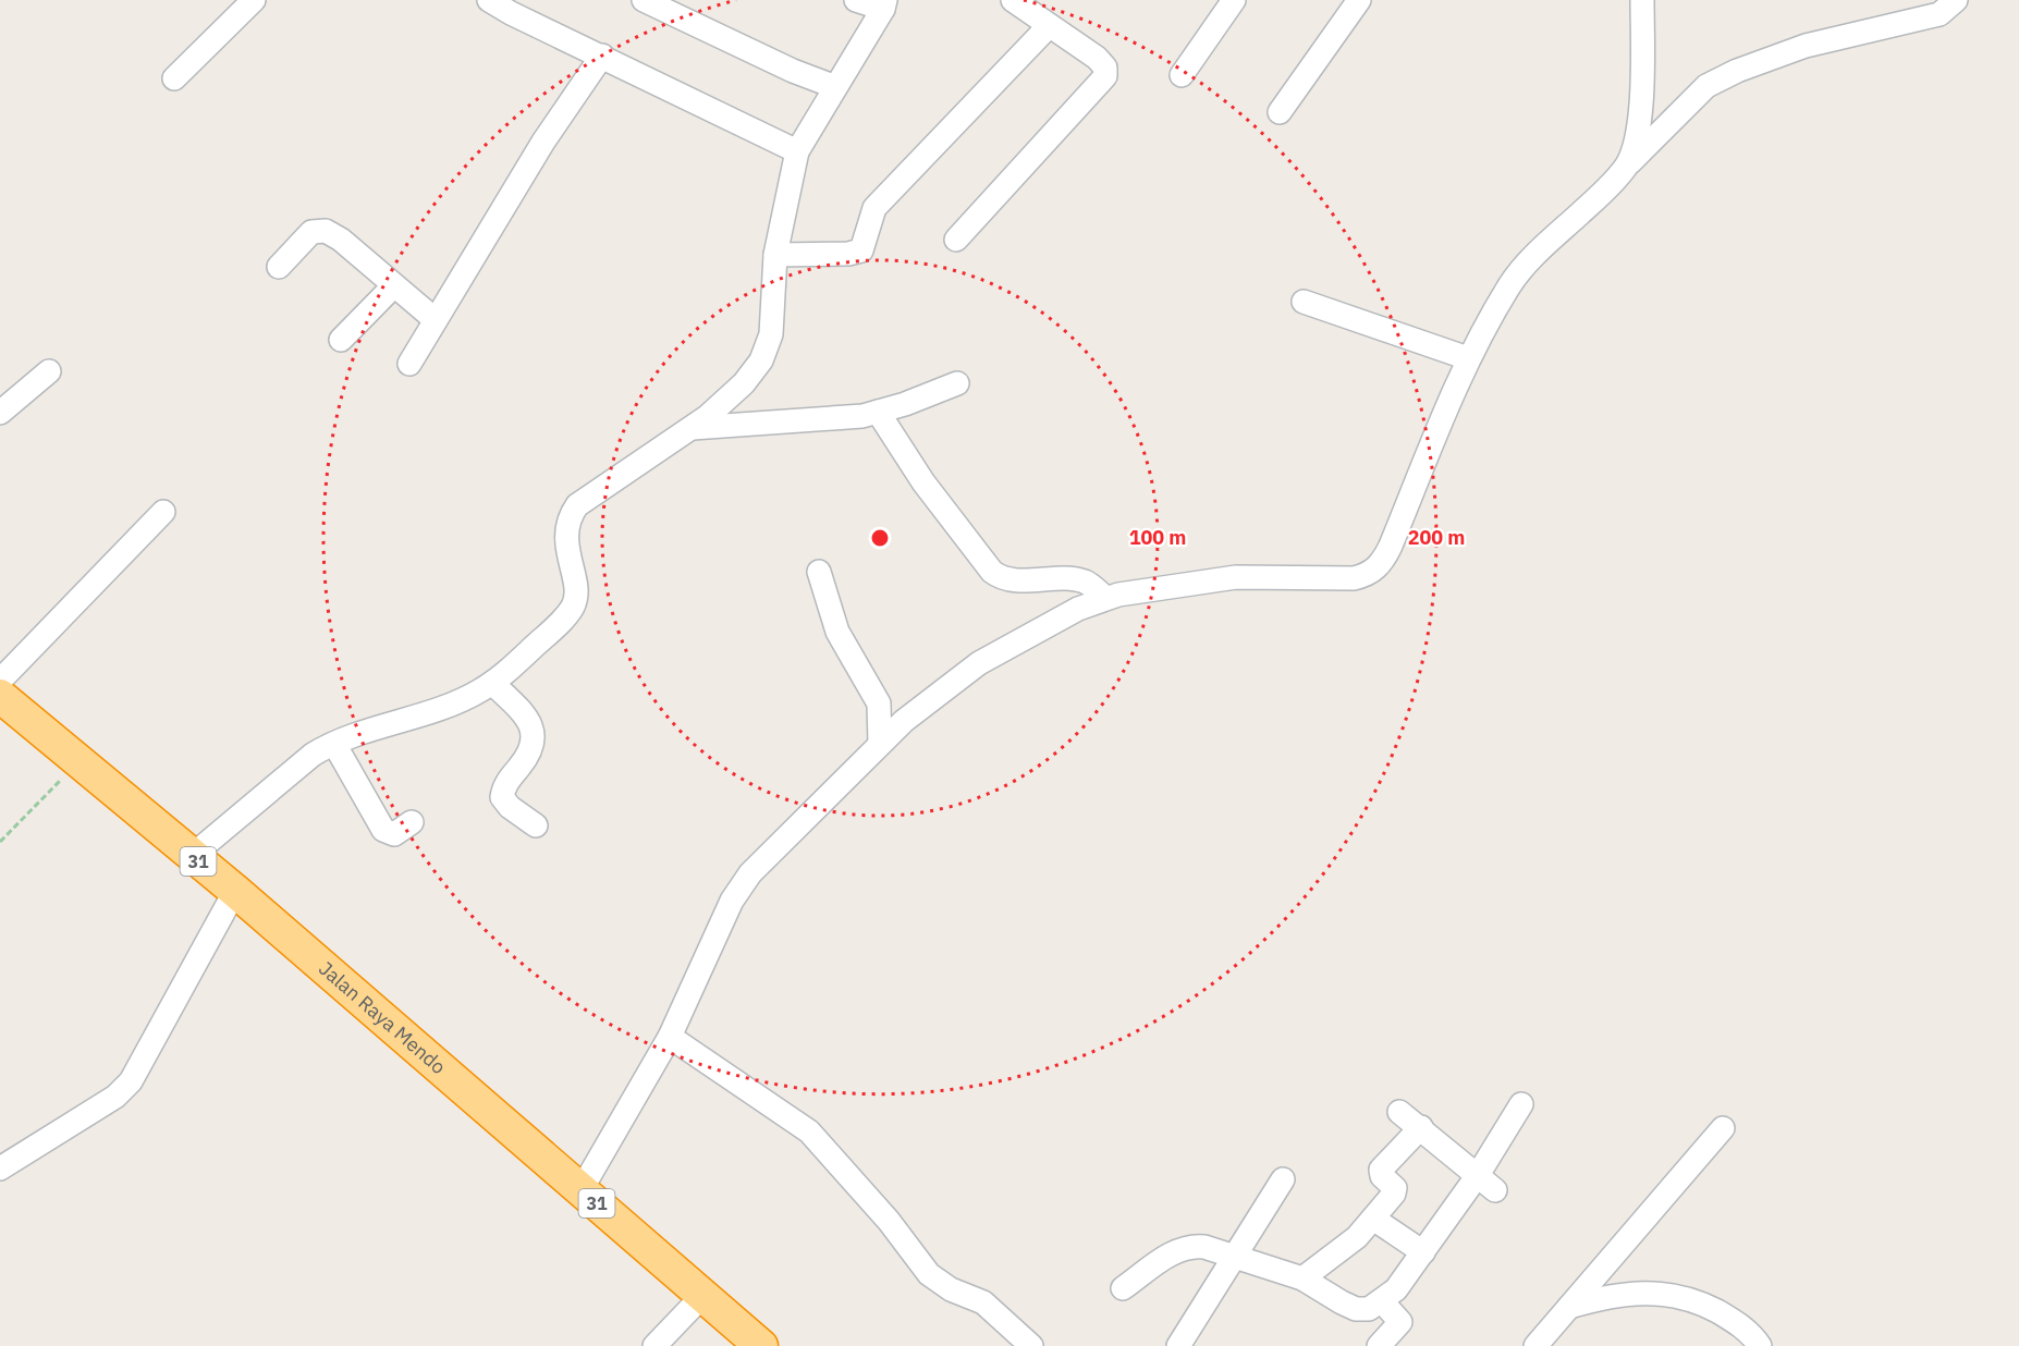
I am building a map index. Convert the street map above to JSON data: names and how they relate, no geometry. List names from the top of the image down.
{
  "streets": {
    "highway": ["31", "Jalan Raya Mendo"]
  },
  "rings": ["100 m", "200 m"]
}
